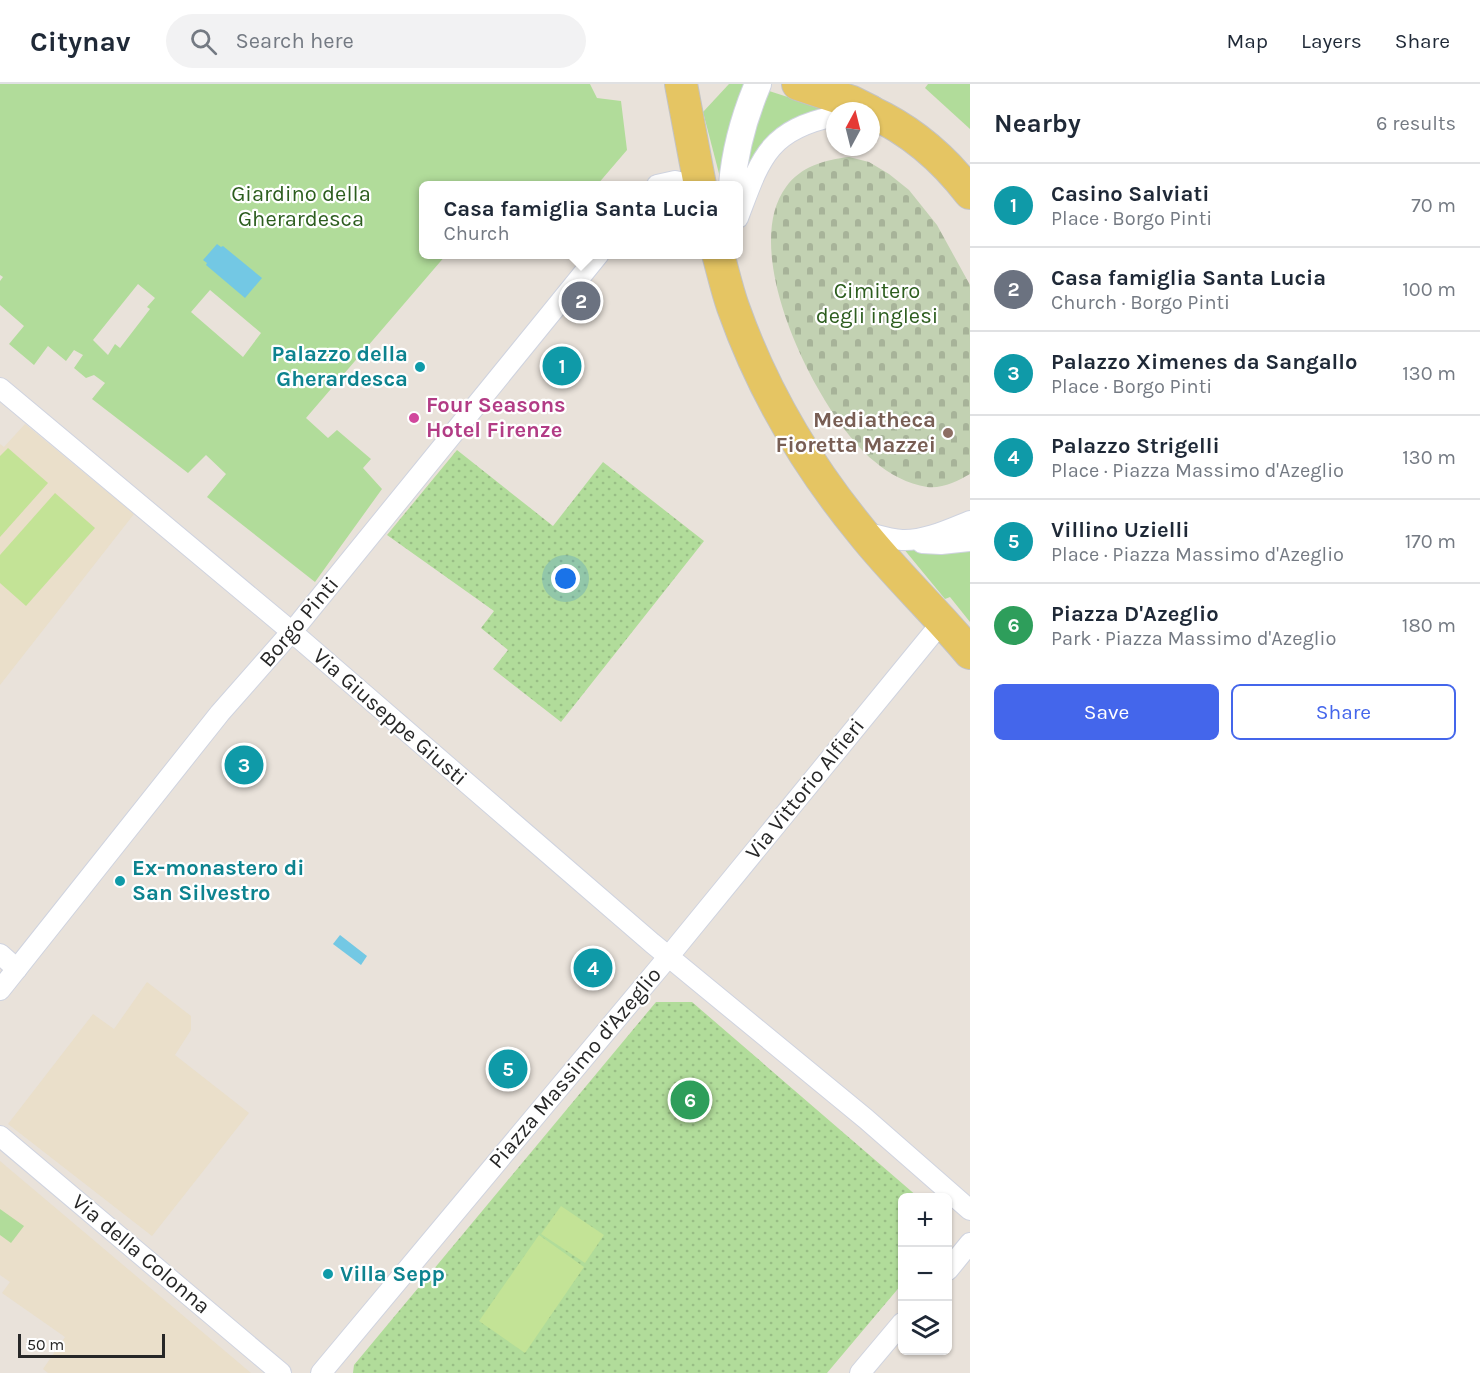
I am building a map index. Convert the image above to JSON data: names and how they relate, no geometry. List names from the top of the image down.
{
  "streets": {
    "street": [
      "Borgo Pinti",
      "Via Giuseppe Giusti",
      "Via Vittorio Alfieri",
      "Piazza Massimo d'Azeglio",
      "Via della Colonna"
    ]
  },
  "crossings": [
    ["Borgo Pinti", "Via Giuseppe Giusti"],
    ["Via Giuseppe Giusti", "Via Vittorio Alfieri"],
    ["Via Giuseppe Giusti", "Piazza Massimo d'Azeglio"],
    ["Via Vittorio Alfieri", "Piazza Massimo d'Azeglio"]
  ],
  "parks": ["Giardino della Gherardesca", "Cimitero degli inglesi"],
  "places": [
    "Palazzo della Gherardesca",
    "Four Seasons Hotel Firenze",
    "Mediatheca Fioretta Mazzei",
    "Ex-monastero di San Silvestro",
    "Villa Sepp"
  ],
  "scale_bar": "50 m",
  "north": "top",
  "page": {
    "header": "Citynav",
    "search": "Search here",
    "nav": ["Map", "Layers", "Share"],
    "heading": ["Nearby", "6 results"],
    "list": [
      {
        "mark": "1",
        "name": "Casino Salviati",
        "note": "Place · Borgo Pinti",
        "value": "70 m"
      },
      {
        "mark": "2",
        "name": "Casa famiglia Santa Lucia",
        "note": "Church · Borgo Pinti",
        "value": "100 m"
      },
      {
        "mark": "3",
        "name": "Palazzo Ximenes da Sangallo",
        "note": "Place · Borgo Pinti",
        "value": "130 m"
      },
      {
        "mark": "4",
        "name": "Palazzo Strigelli",
        "note": "Place · Piazza Massimo d'Azeglio",
        "value": "130 m"
      },
      {
        "mark": "5",
        "name": "Villino Uzielli",
        "note": "Place · Piazza Massimo d'Azeglio",
        "value": "170 m"
      },
      {
        "mark": "6",
        "name": "Piazza D'Azeglio",
        "note": "Park · Piazza Massimo d'Azeglio",
        "value": "180 m"
      }
    ],
    "popup": ["Casa famiglia Santa Lucia", "Church"],
    "pins": [
      "2",
      "1",
      "3",
      "4",
      "5",
      "6"
    ],
    "buttons": ["Save", "Share"],
    "map_buttons": ["+", "−"],
    "scale": "50 m"
  }
}
